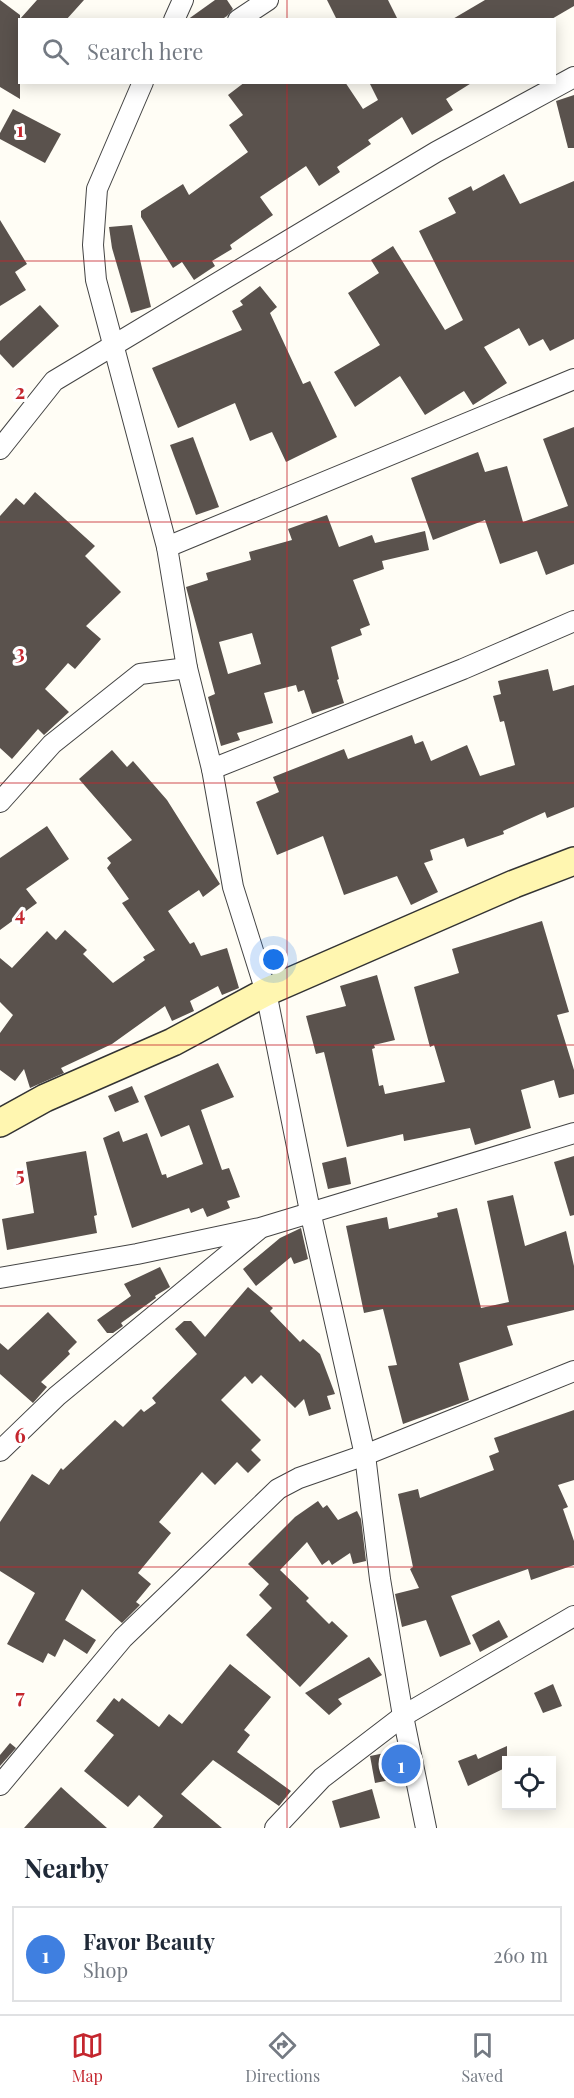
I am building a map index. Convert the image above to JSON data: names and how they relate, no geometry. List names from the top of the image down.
{
  "page": {
    "search": "Search here",
    "pins": "1",
    "heading": "Nearby",
    "list": [
      {
        "mark": "1",
        "name": "Favor Beauty",
        "note": "Shop",
        "value": "260 m"
      }
    ],
    "nav": ["Map", "Directions", "Saved"]
  },
  "grid": {
    "rows": [
      "1",
      "2",
      "3",
      "4",
      "5",
      "6",
      "7"
    ]
  }
}
